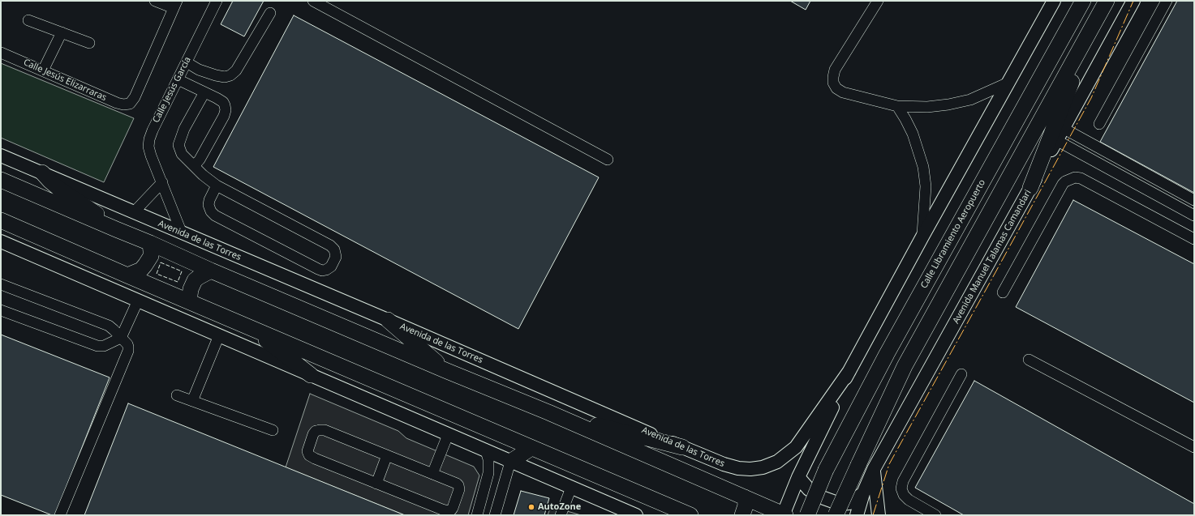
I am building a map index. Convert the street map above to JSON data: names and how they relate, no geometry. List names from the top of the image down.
{
  "streets": {
    "highway": ["Calle Libramiento Aeropuerto"],
    "main road": ["Avenida de las Torres", "Avenida Manuel Talamas Camandari"],
    "street": ["Calle Jesús Elizarraras", "Calle Jesús García"]
  },
  "crossings": [
    ["Calle Jesús García", "Avenida de las Torres"]
  ],
  "places": ["AutoZone"]
}
